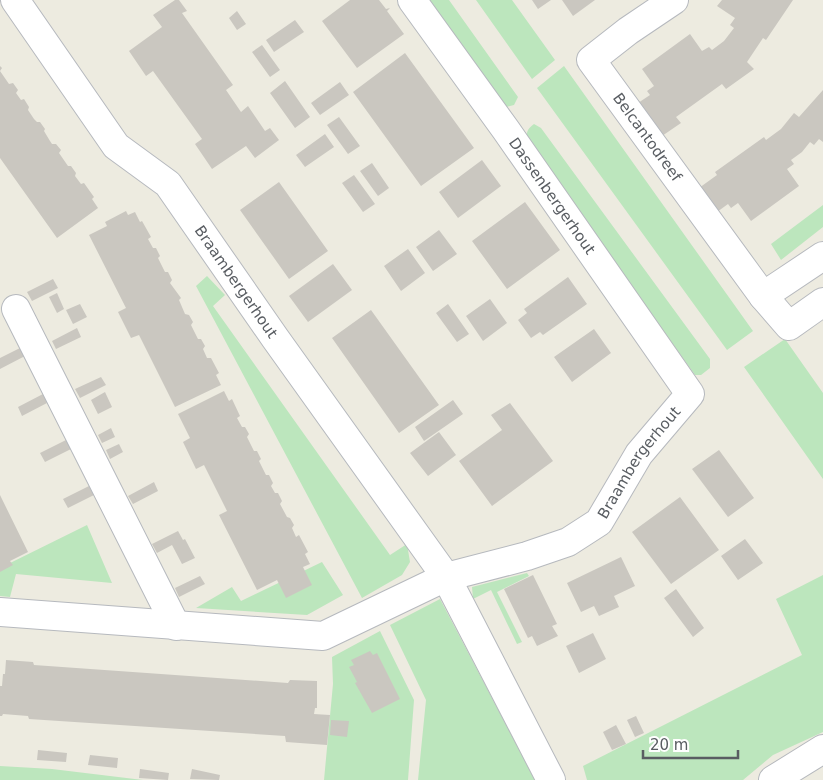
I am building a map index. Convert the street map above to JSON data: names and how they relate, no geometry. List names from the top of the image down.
{
  "streets": {
    "street": ["Belcantodreef", "Dassenbergerhout", "Braambergerhout"]
  },
  "crossings": [
    ["Dassenbergerhout", "Braambergerhout"]
  ],
  "scale_bar": "20 m"
}
